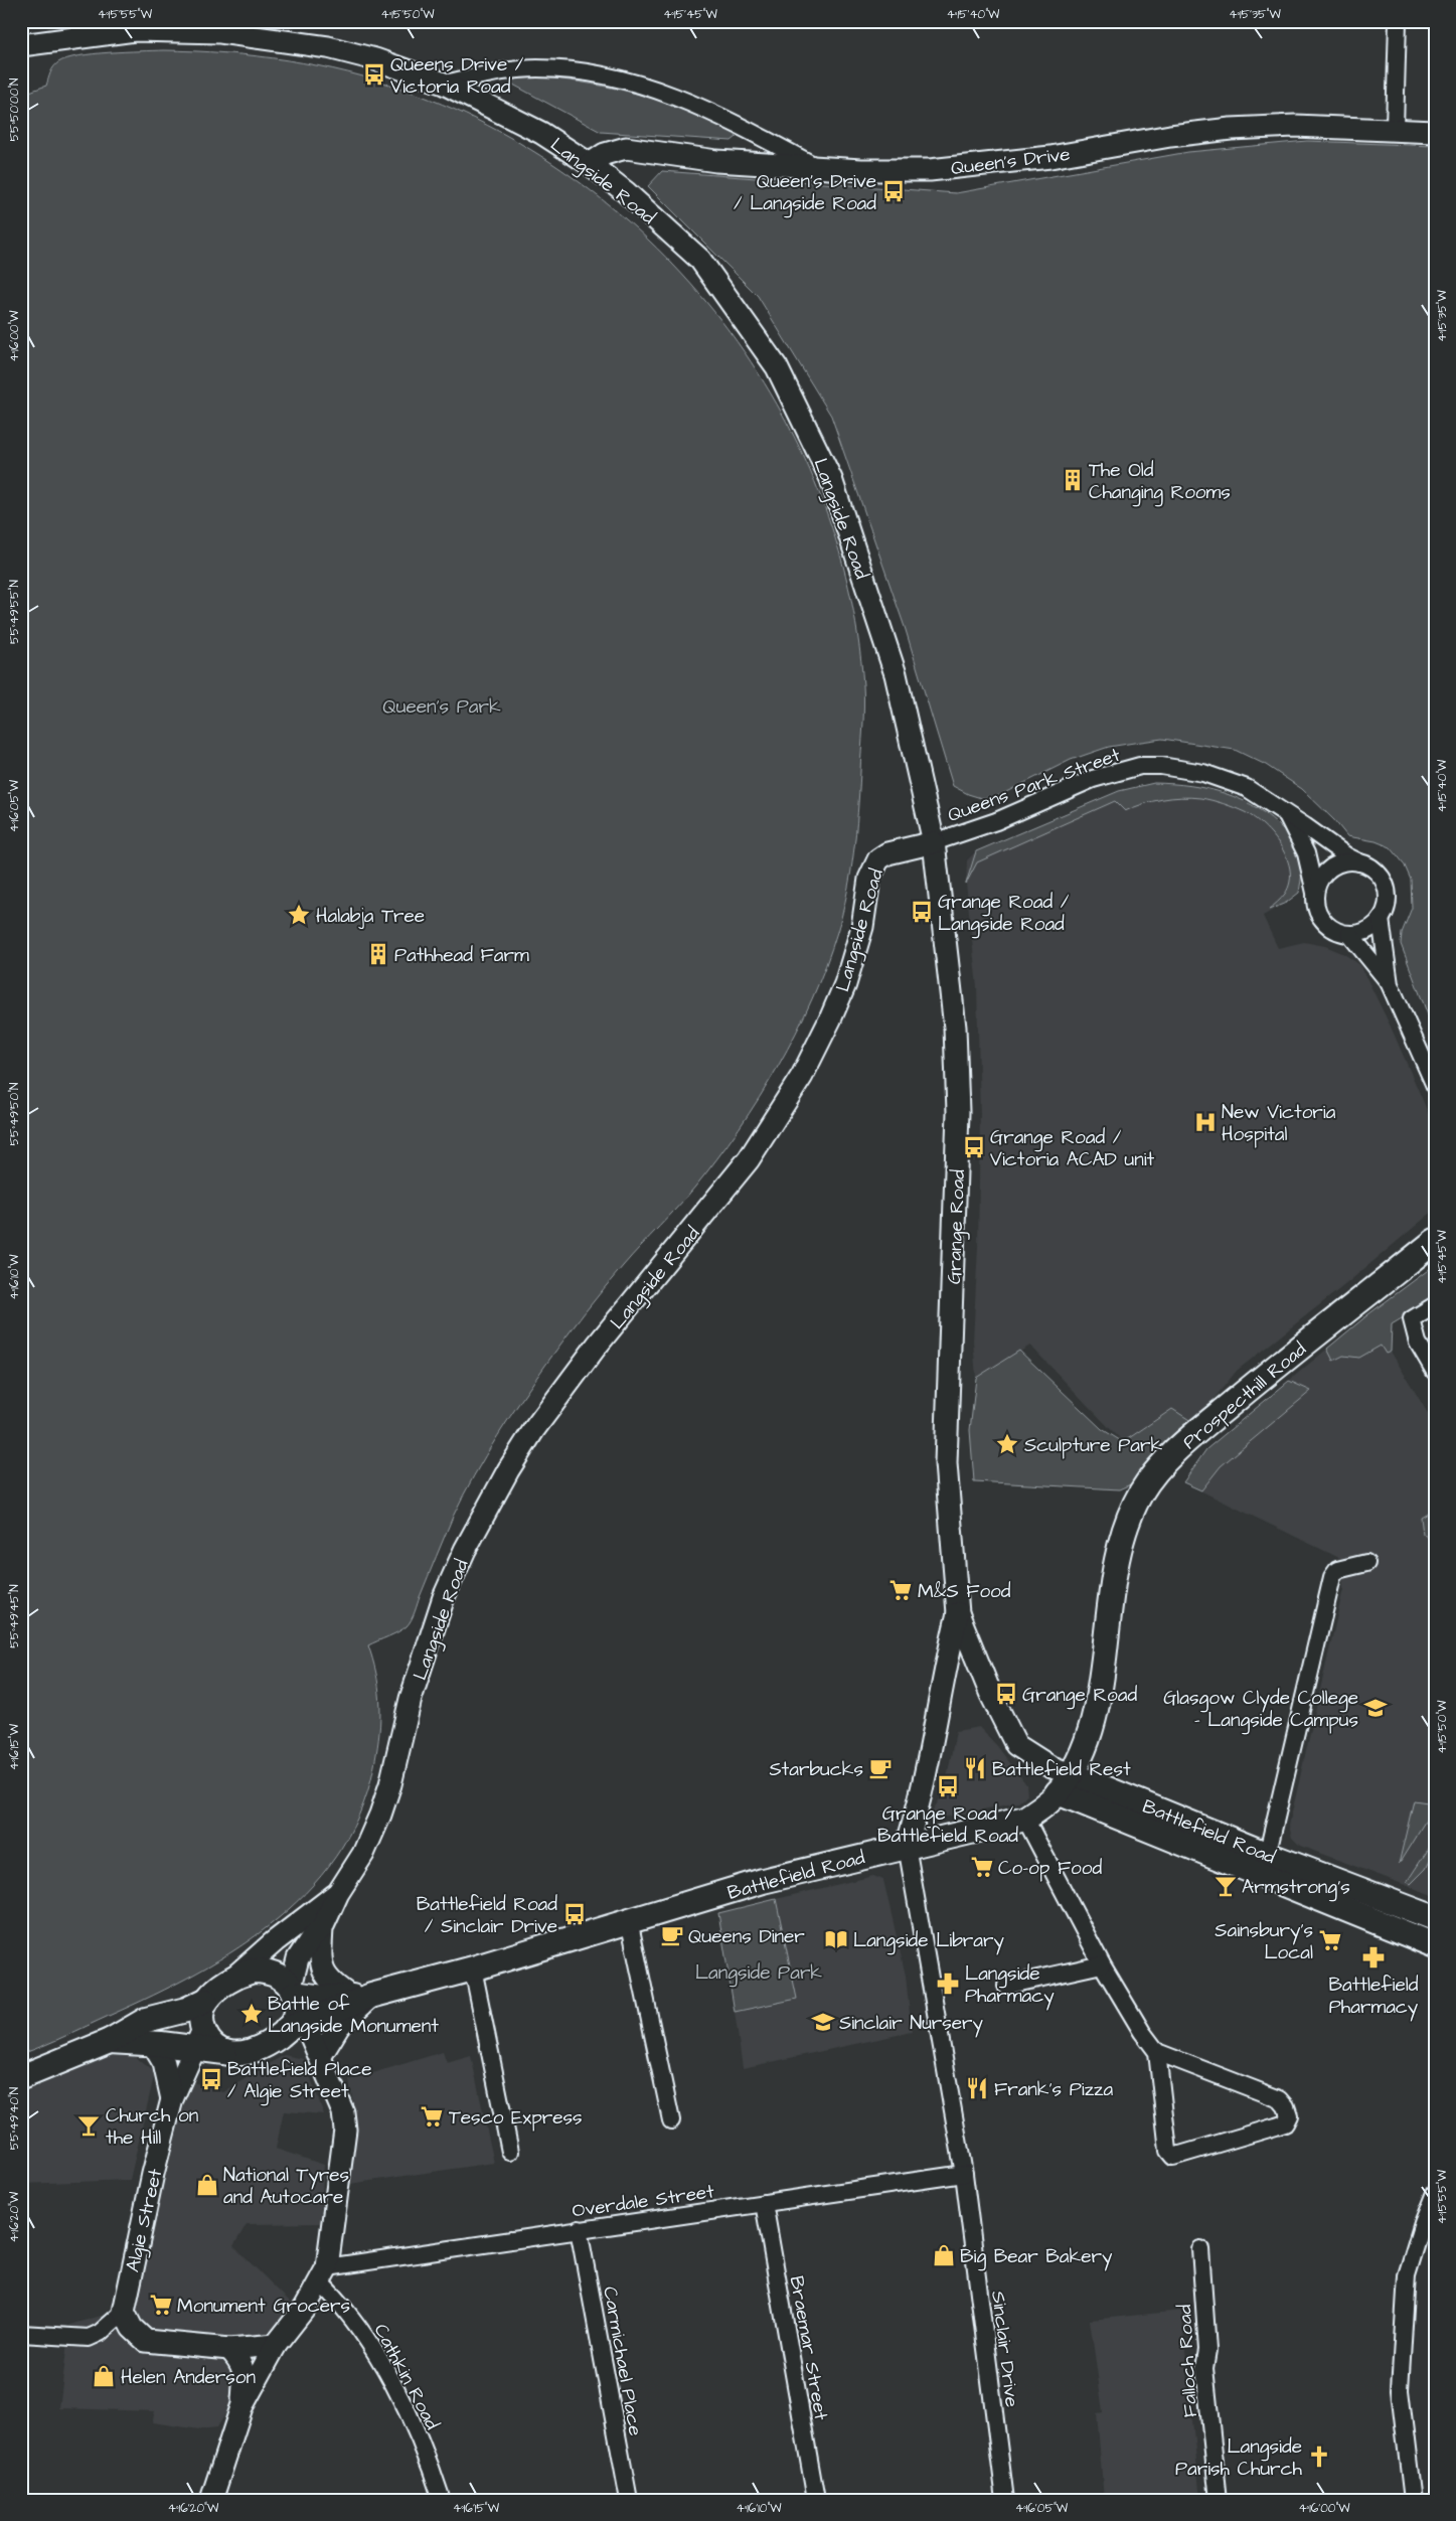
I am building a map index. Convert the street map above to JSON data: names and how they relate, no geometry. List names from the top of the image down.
{
  "streets": {
    "main road": ["Prospecthill Road", "Battlefield Road"],
    "street": [
      "Queen's Drive",
      "Langside Road",
      "Queens Park Street",
      "Grange Road",
      "Overdale Street",
      "Algie Street",
      "Braemar Street",
      "Sinclair Drive",
      "Carmichael Place",
      "Falloch Road",
      "Cathkin Road"
    ]
  },
  "crossings": [
    ["Queen's Drive", "Langside Road"],
    ["Langside Road", "Queens Park Street"],
    ["Langside Road", "Grange Road"],
    ["Langside Road", "Battlefield Road"],
    ["Langside Road", "Algie Street"],
    ["Queens Park Street", "Grange Road"],
    ["Grange Road", "Prospecthill Road"],
    ["Grange Road", "Battlefield Road"],
    ["Grange Road", "Sinclair Drive"],
    ["Prospecthill Road", "Battlefield Road"],
    ["Battlefield Road", "Algie Street"],
    ["Battlefield Road", "Sinclair Drive"],
    ["Overdale Street", "Braemar Street"],
    ["Overdale Street", "Sinclair Drive"],
    ["Overdale Street", "Carmichael Place"],
    ["Overdale Street", "Cathkin Road"]
  ],
  "parks": ["Queen's Park", "Langside Park"],
  "places": {
    "bus stop": [
      "Queens Drive / Victoria Road",
      "Queen's Drive / Langside Road",
      "Grange Road / Langside Road",
      "Grange Road / Victoria ACAD unit",
      "Grange Road",
      "Grange Road / Battlefield Road",
      "Battlefield Road / Sinclair Drive",
      "Battlefield Place / Algie Street"
    ],
    "building": ["The Old Changing Rooms", "Pathhead Farm"],
    "place": ["Halabja Tree", "Sculpture Park", "Battle of Langside Monument"],
    "hospital": ["New Victoria Hospital"],
    "supermarket": [
      "M&S Food",
      "Co-op Food",
      "Sainsbury's Local",
      "Tesco Express",
      "Monument Grocers"
    ],
    "school or university": ["Glasgow Clyde College - Langside Campus", "Sinclair Nursery"],
    "cafe": ["Starbucks", "Queens Diner"],
    "restaurant": ["Battlefield Rest", "Frank's Pizza"],
    "bar": ["Armstrong's", "Church on the Hill"],
    "library": ["Langside Library"],
    "pharmacy": ["Battlefield Pharmacy", "Langside Pharmacy"],
    "shop": ["National Tyres and Autocare", "Big Bear Bakery", "Helen Anderson"],
    "church": ["Langside Parish Church"]
  },
  "coordinates": [
    "4°15'55\"W",
    "4°15'50\"W",
    "4°15'45\"W",
    "4°15'40\"W",
    "4°15'35\"W",
    "55°50'00\"N",
    "4°16'00\"W",
    "55°49'55\"N",
    "4°16'05\"W",
    "55°49'50\"N",
    "4°16'10\"W",
    "55°49'45\"N",
    "4°16'15\"W",
    "55°49'40\"N",
    "4°16'20\"W"
  ]
}
